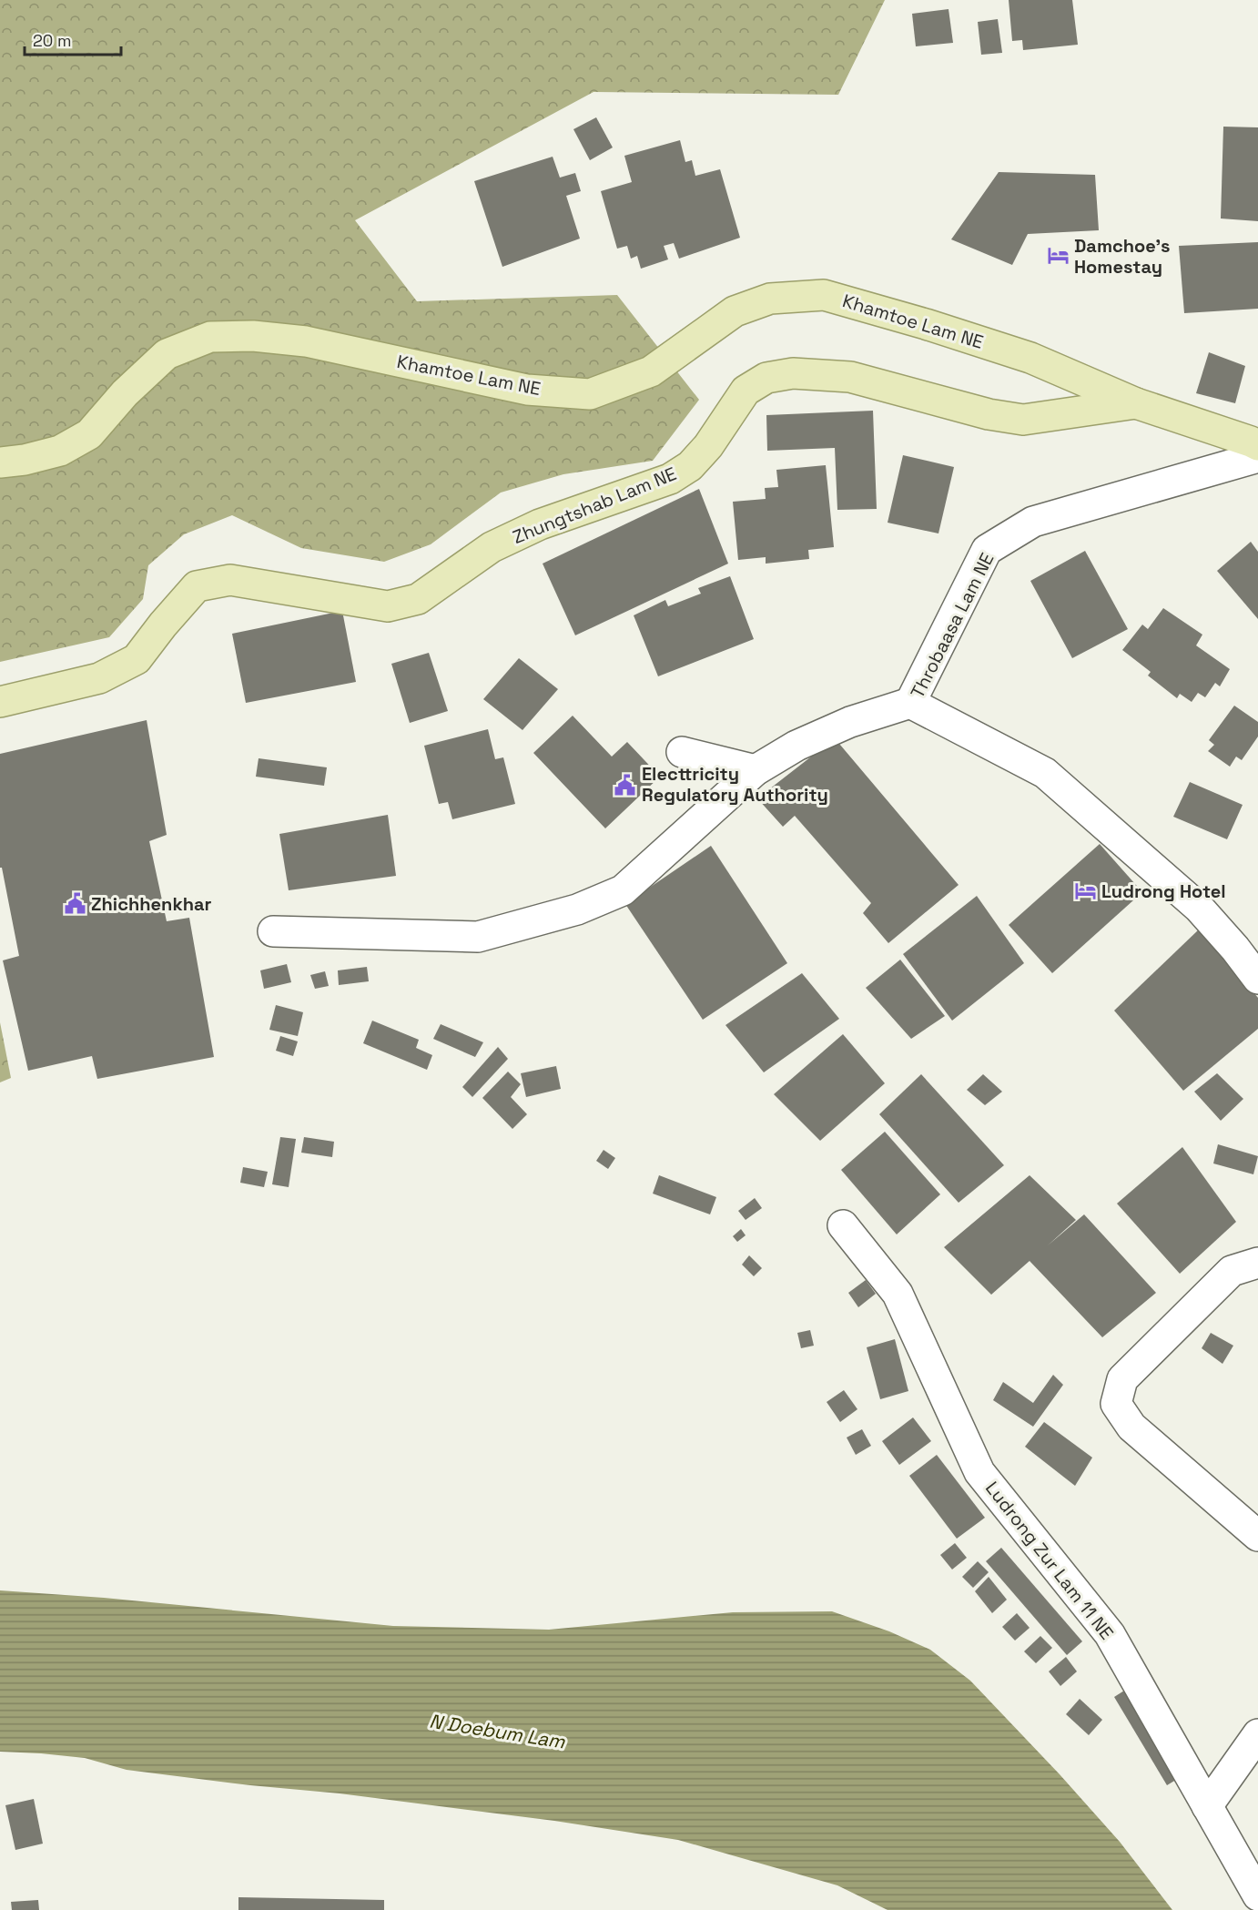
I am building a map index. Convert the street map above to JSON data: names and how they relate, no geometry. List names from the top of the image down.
{
  "streets": {
    "main road": ["Khamtoe Lam NE", "Zhungtshab Lam NE"],
    "street": ["Throbaasa Lam NE", "Ludrong Zur Lam 11 NE"]
  },
  "crossings": [
    ["Khamtoe Lam NE", "Zhungtshab Lam NE"]
  ],
  "water": ["N Doebum Lam"],
  "places": {
    "hotel": ["Damchoe's Homestay", "Ludrong Hotel"],
    "public building": ["Electtricity Regulatory Authority", "Zhichhenkhar"]
  },
  "scale_bar": "20 m"
}
